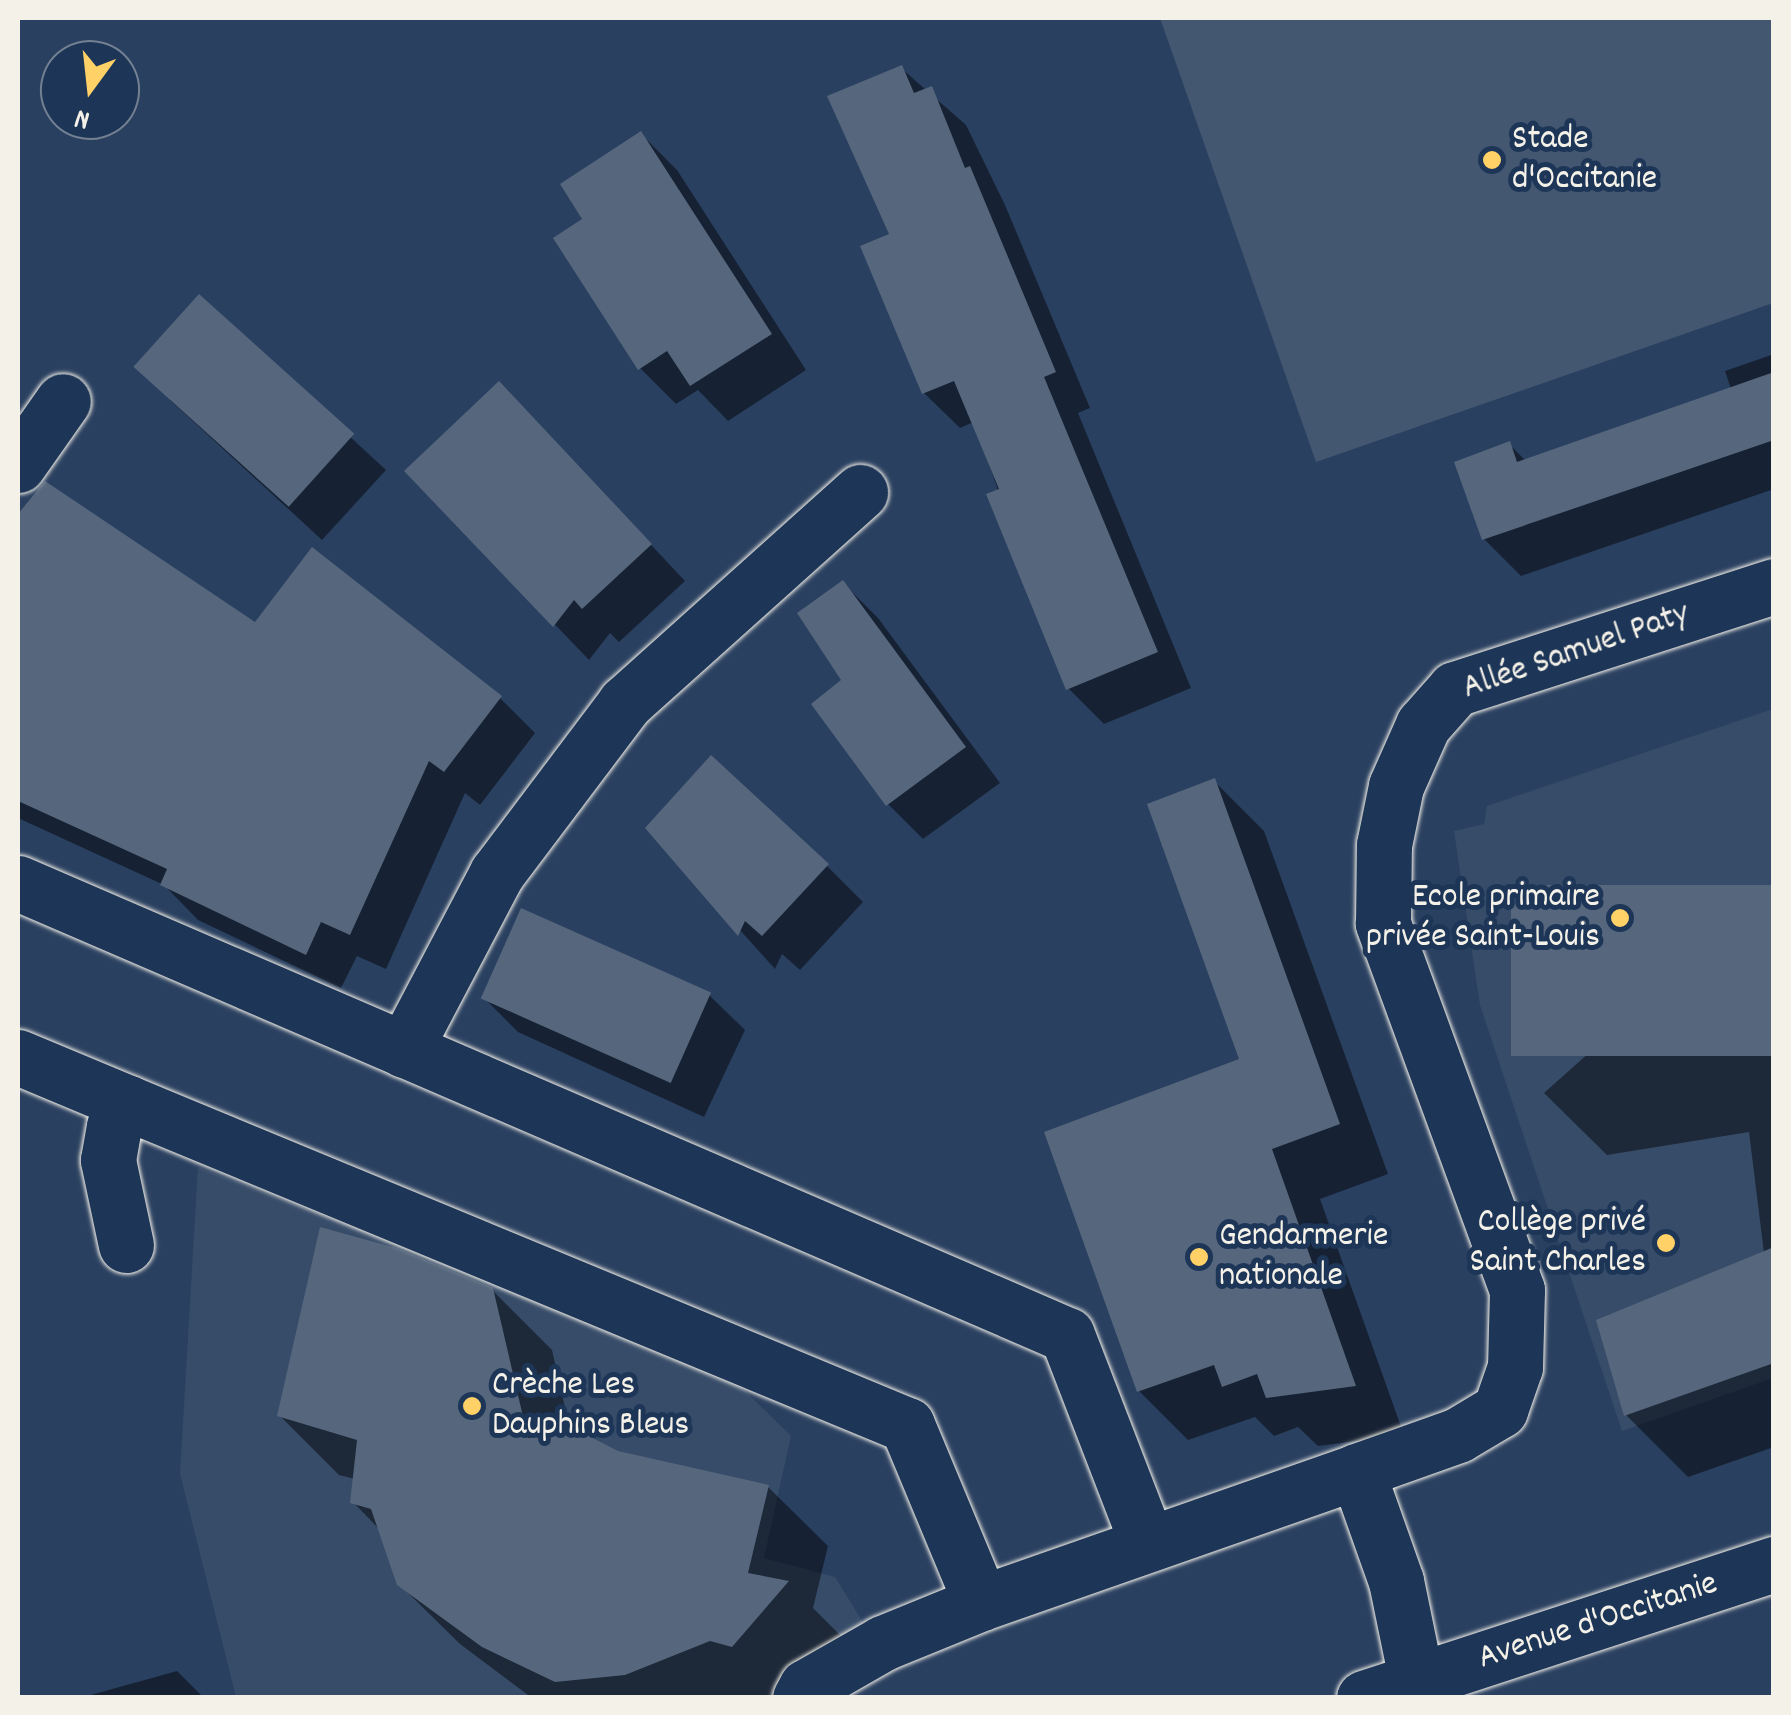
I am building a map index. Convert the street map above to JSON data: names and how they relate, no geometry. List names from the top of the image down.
{
  "streets": {
    "street": ["Allée Samuel Paty", "Avenue d'Occitanie"]
  },
  "places": [
    "Stade d'Occitanie",
    "Ecole primaire privée Saint-Louis",
    "Collège privé Saint Charles",
    "Gendarmerie nationale",
    "Crèche Les Dauphins Bleus"
  ],
  "north": "bottom"
}
